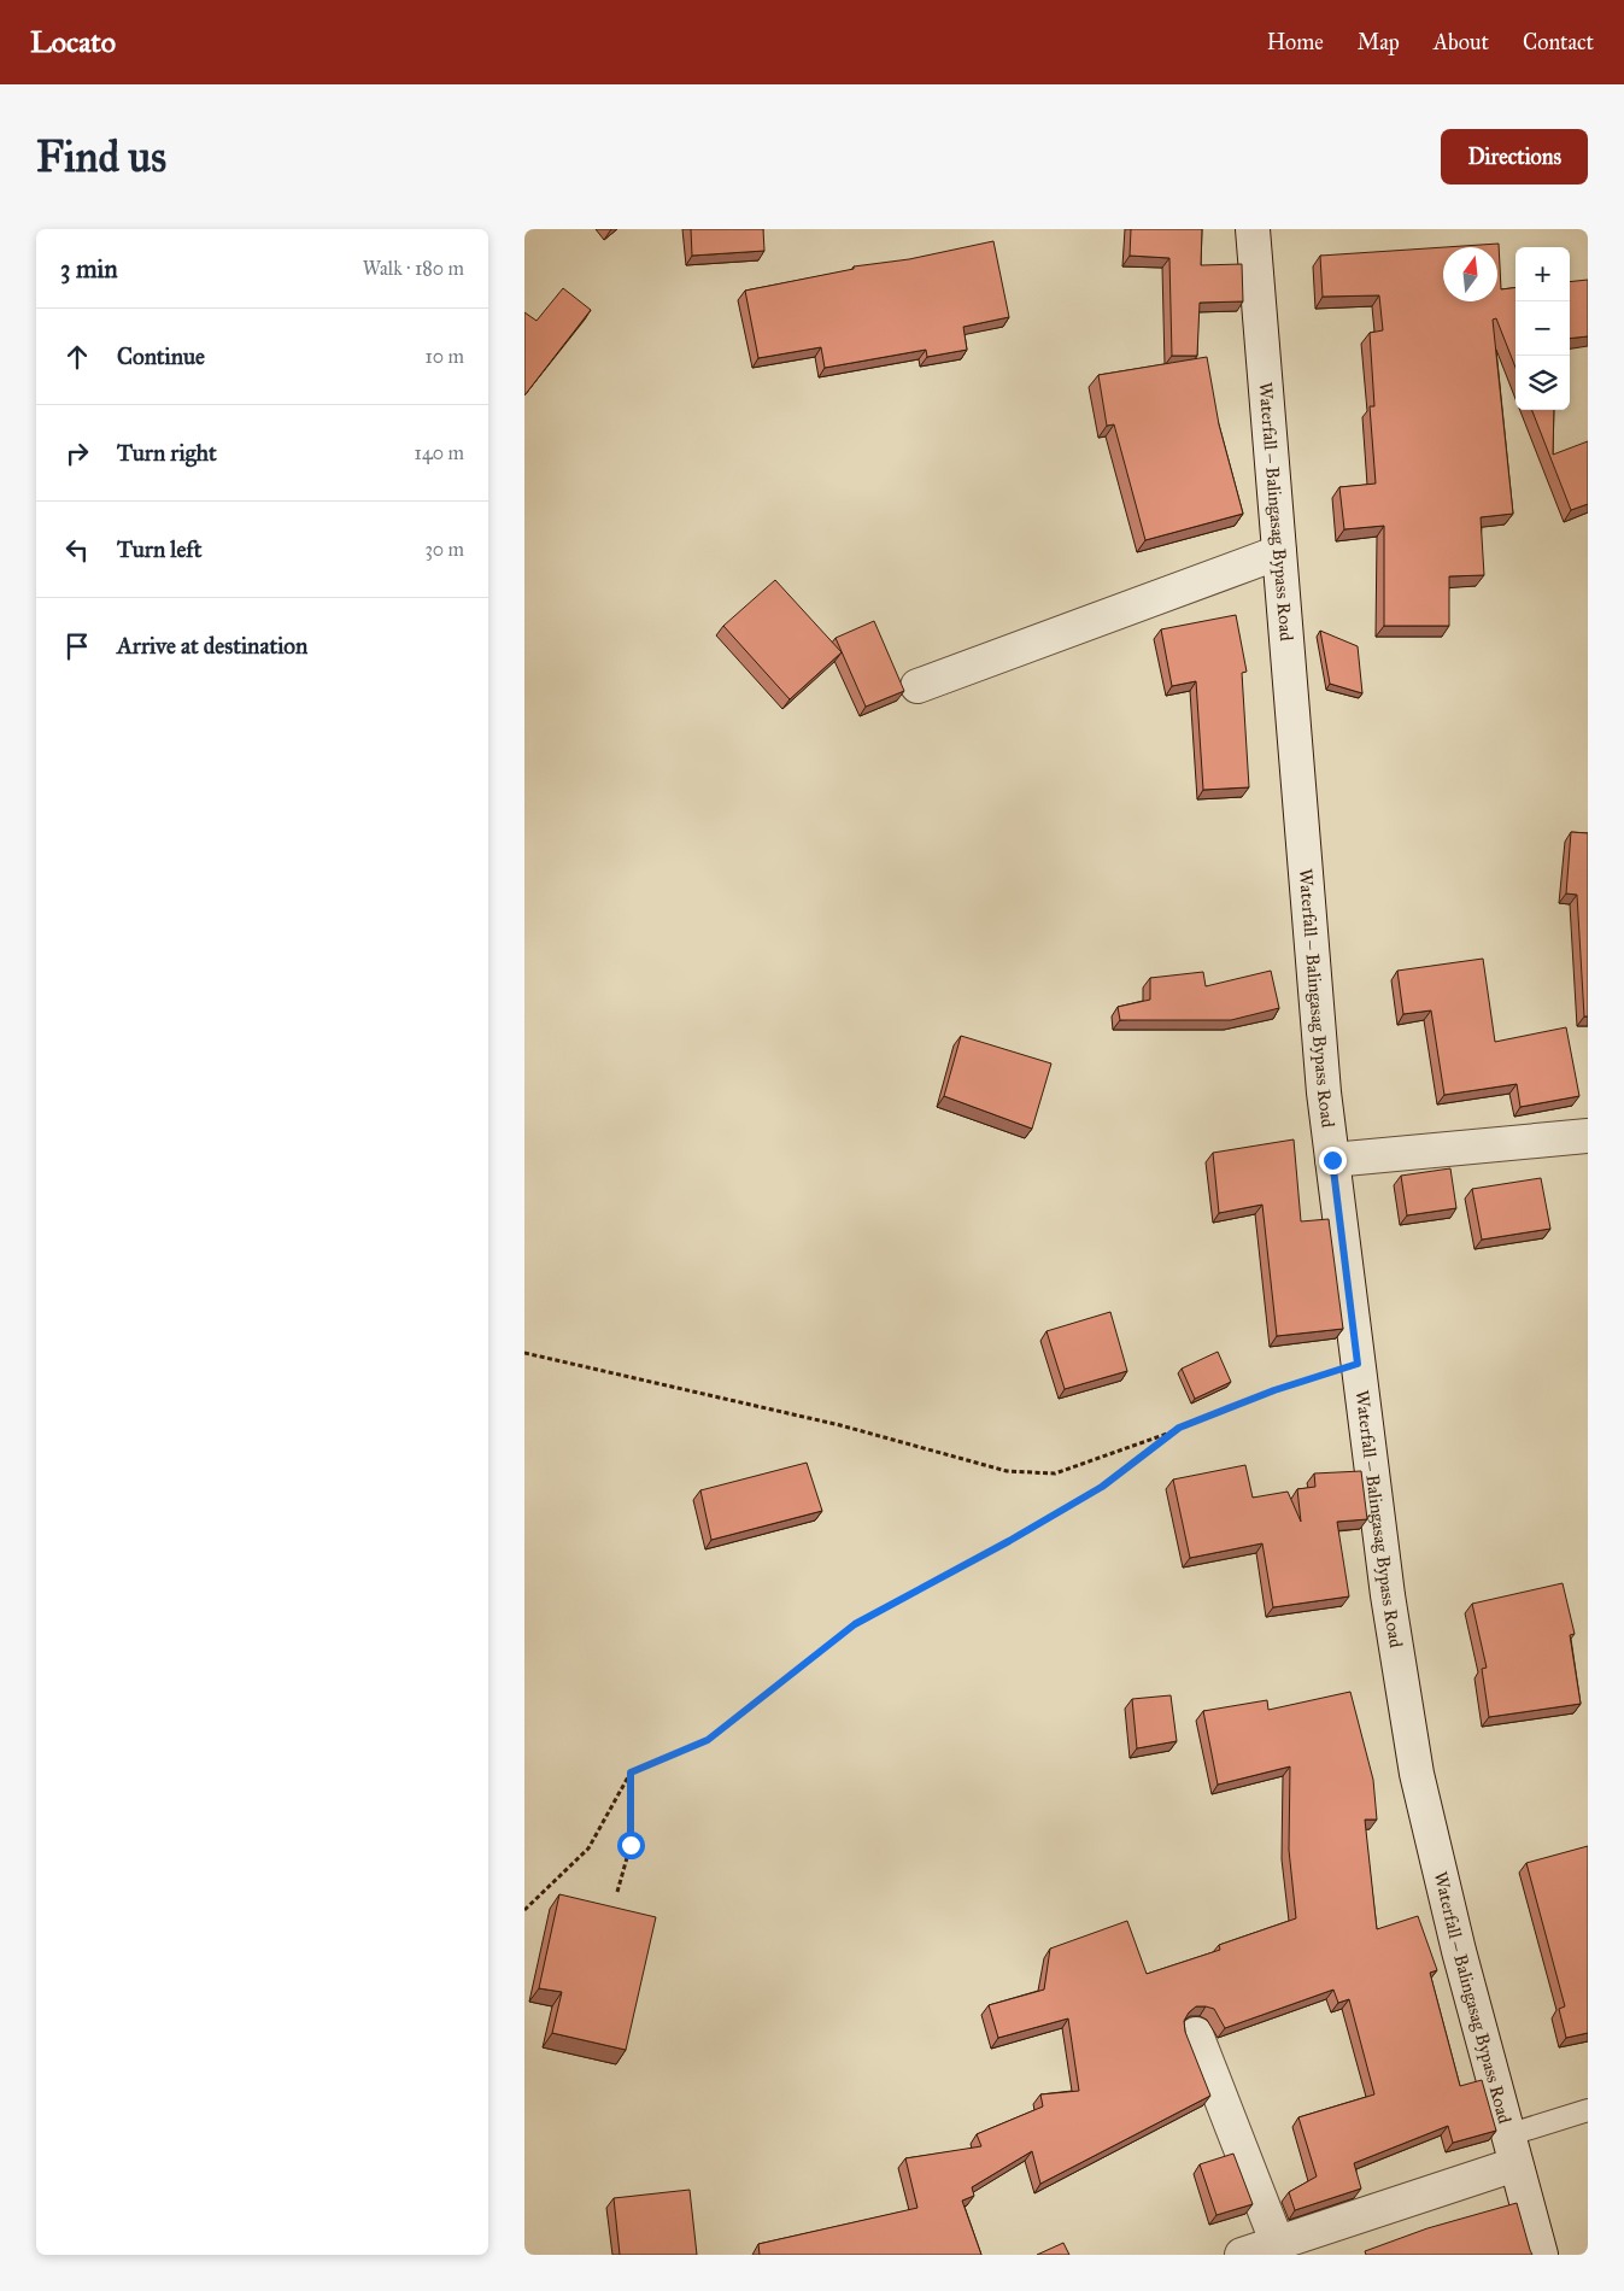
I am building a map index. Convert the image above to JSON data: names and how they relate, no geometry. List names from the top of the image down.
{
  "streets": {
    "main road": ["Waterfall ‒ Balingasag Bypass Road"]
  },
  "north": "top",
  "page": {
    "header": "Locato",
    "nav": [
      "Home",
      "Map",
      "About",
      "Contact"
    ],
    "buttons": "Directions",
    "title": "Find us",
    "heading": ["3 min", "Walk · 180 m"],
    "map_buttons": ["+", "−"],
    "list": [
      ["Continue", "10 m"],
      ["Turn right", "140 m"],
      ["Turn left", "30 m"],
      "Arrive at destination"
    ]
  }
}
